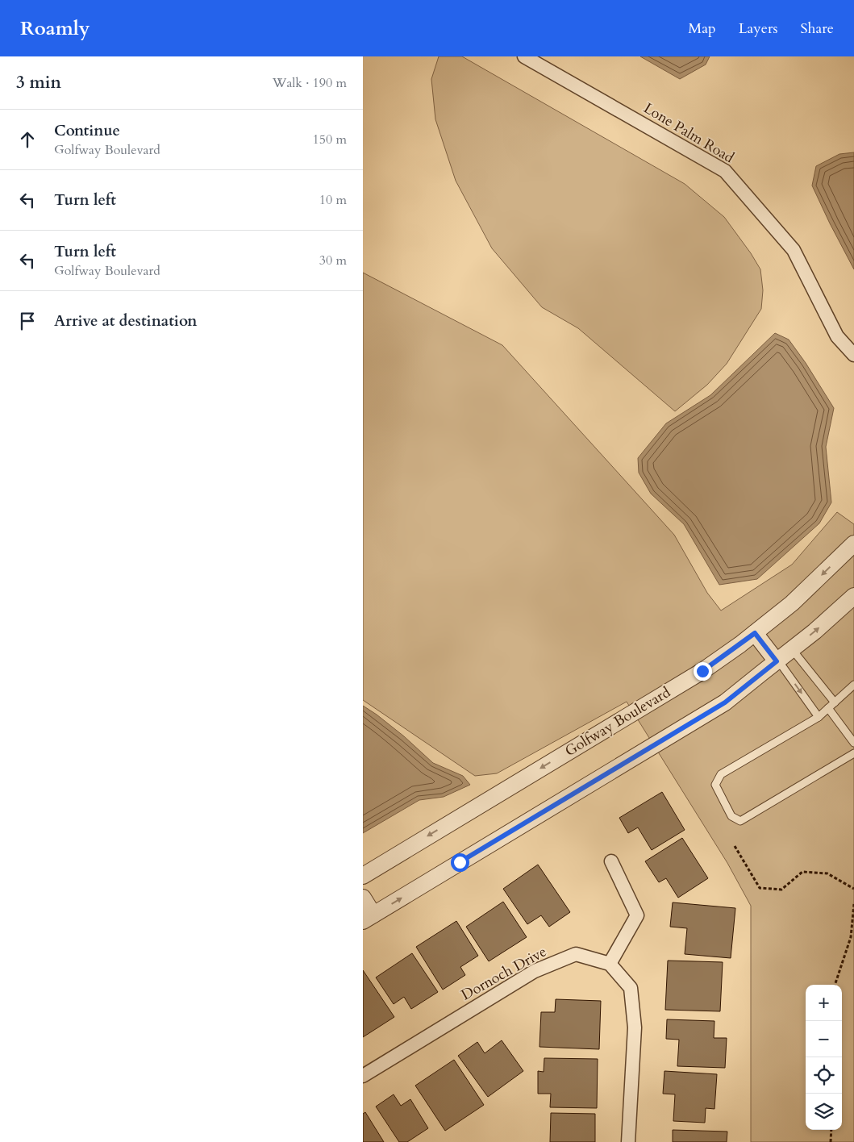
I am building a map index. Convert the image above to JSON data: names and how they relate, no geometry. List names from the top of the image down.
{
  "streets": {
    "street": ["Lone Palm Road", "Golfway Boulevard", "Dornoch Drive"]
  },
  "page": {
    "header": "Roamly",
    "nav": ["Map", "Layers", "Share"],
    "heading": ["3 min", "Walk · 190 m"],
    "list": [
      ["Continue", "Golfway Boulevard", "150 m"],
      ["Turn left", "10 m"],
      ["Turn left", "Golfway Boulevard", "30 m"],
      "Arrive at destination"
    ],
    "map_buttons": ["+", "−"]
  }
}
